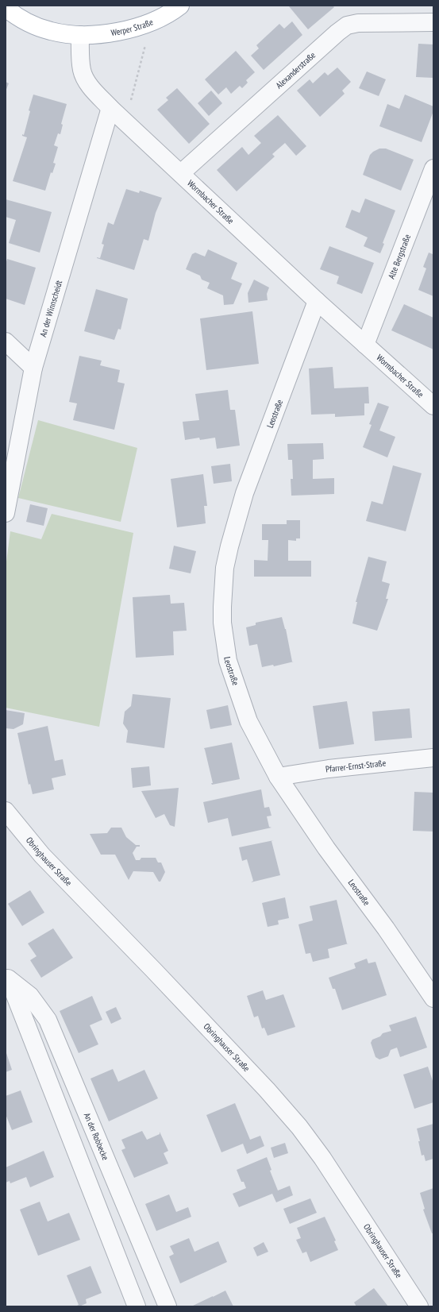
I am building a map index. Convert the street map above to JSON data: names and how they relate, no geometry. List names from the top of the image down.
{
  "streets": {
    "main road": ["Werper Straße"],
    "street": [
      "Alexanderstraße",
      "Wormbacher Straße",
      "Alte Bergstraße",
      "An der Winnscheidt",
      "Leostraße",
      "Pfarrer-Ernst-Straße",
      "Obringhauser Straße",
      "An der Robbecke"
    ]
  },
  "crossings": [
    ["Werper Straße", "Wormbacher Straße"],
    ["Alexanderstraße", "Wormbacher Straße"],
    ["Wormbacher Straße", "Alte Bergstraße"],
    ["Wormbacher Straße", "An der Winnscheidt"],
    ["Wormbacher Straße", "Leostraße"],
    ["Leostraße", "Pfarrer-Ernst-Straße"]
  ]
}
